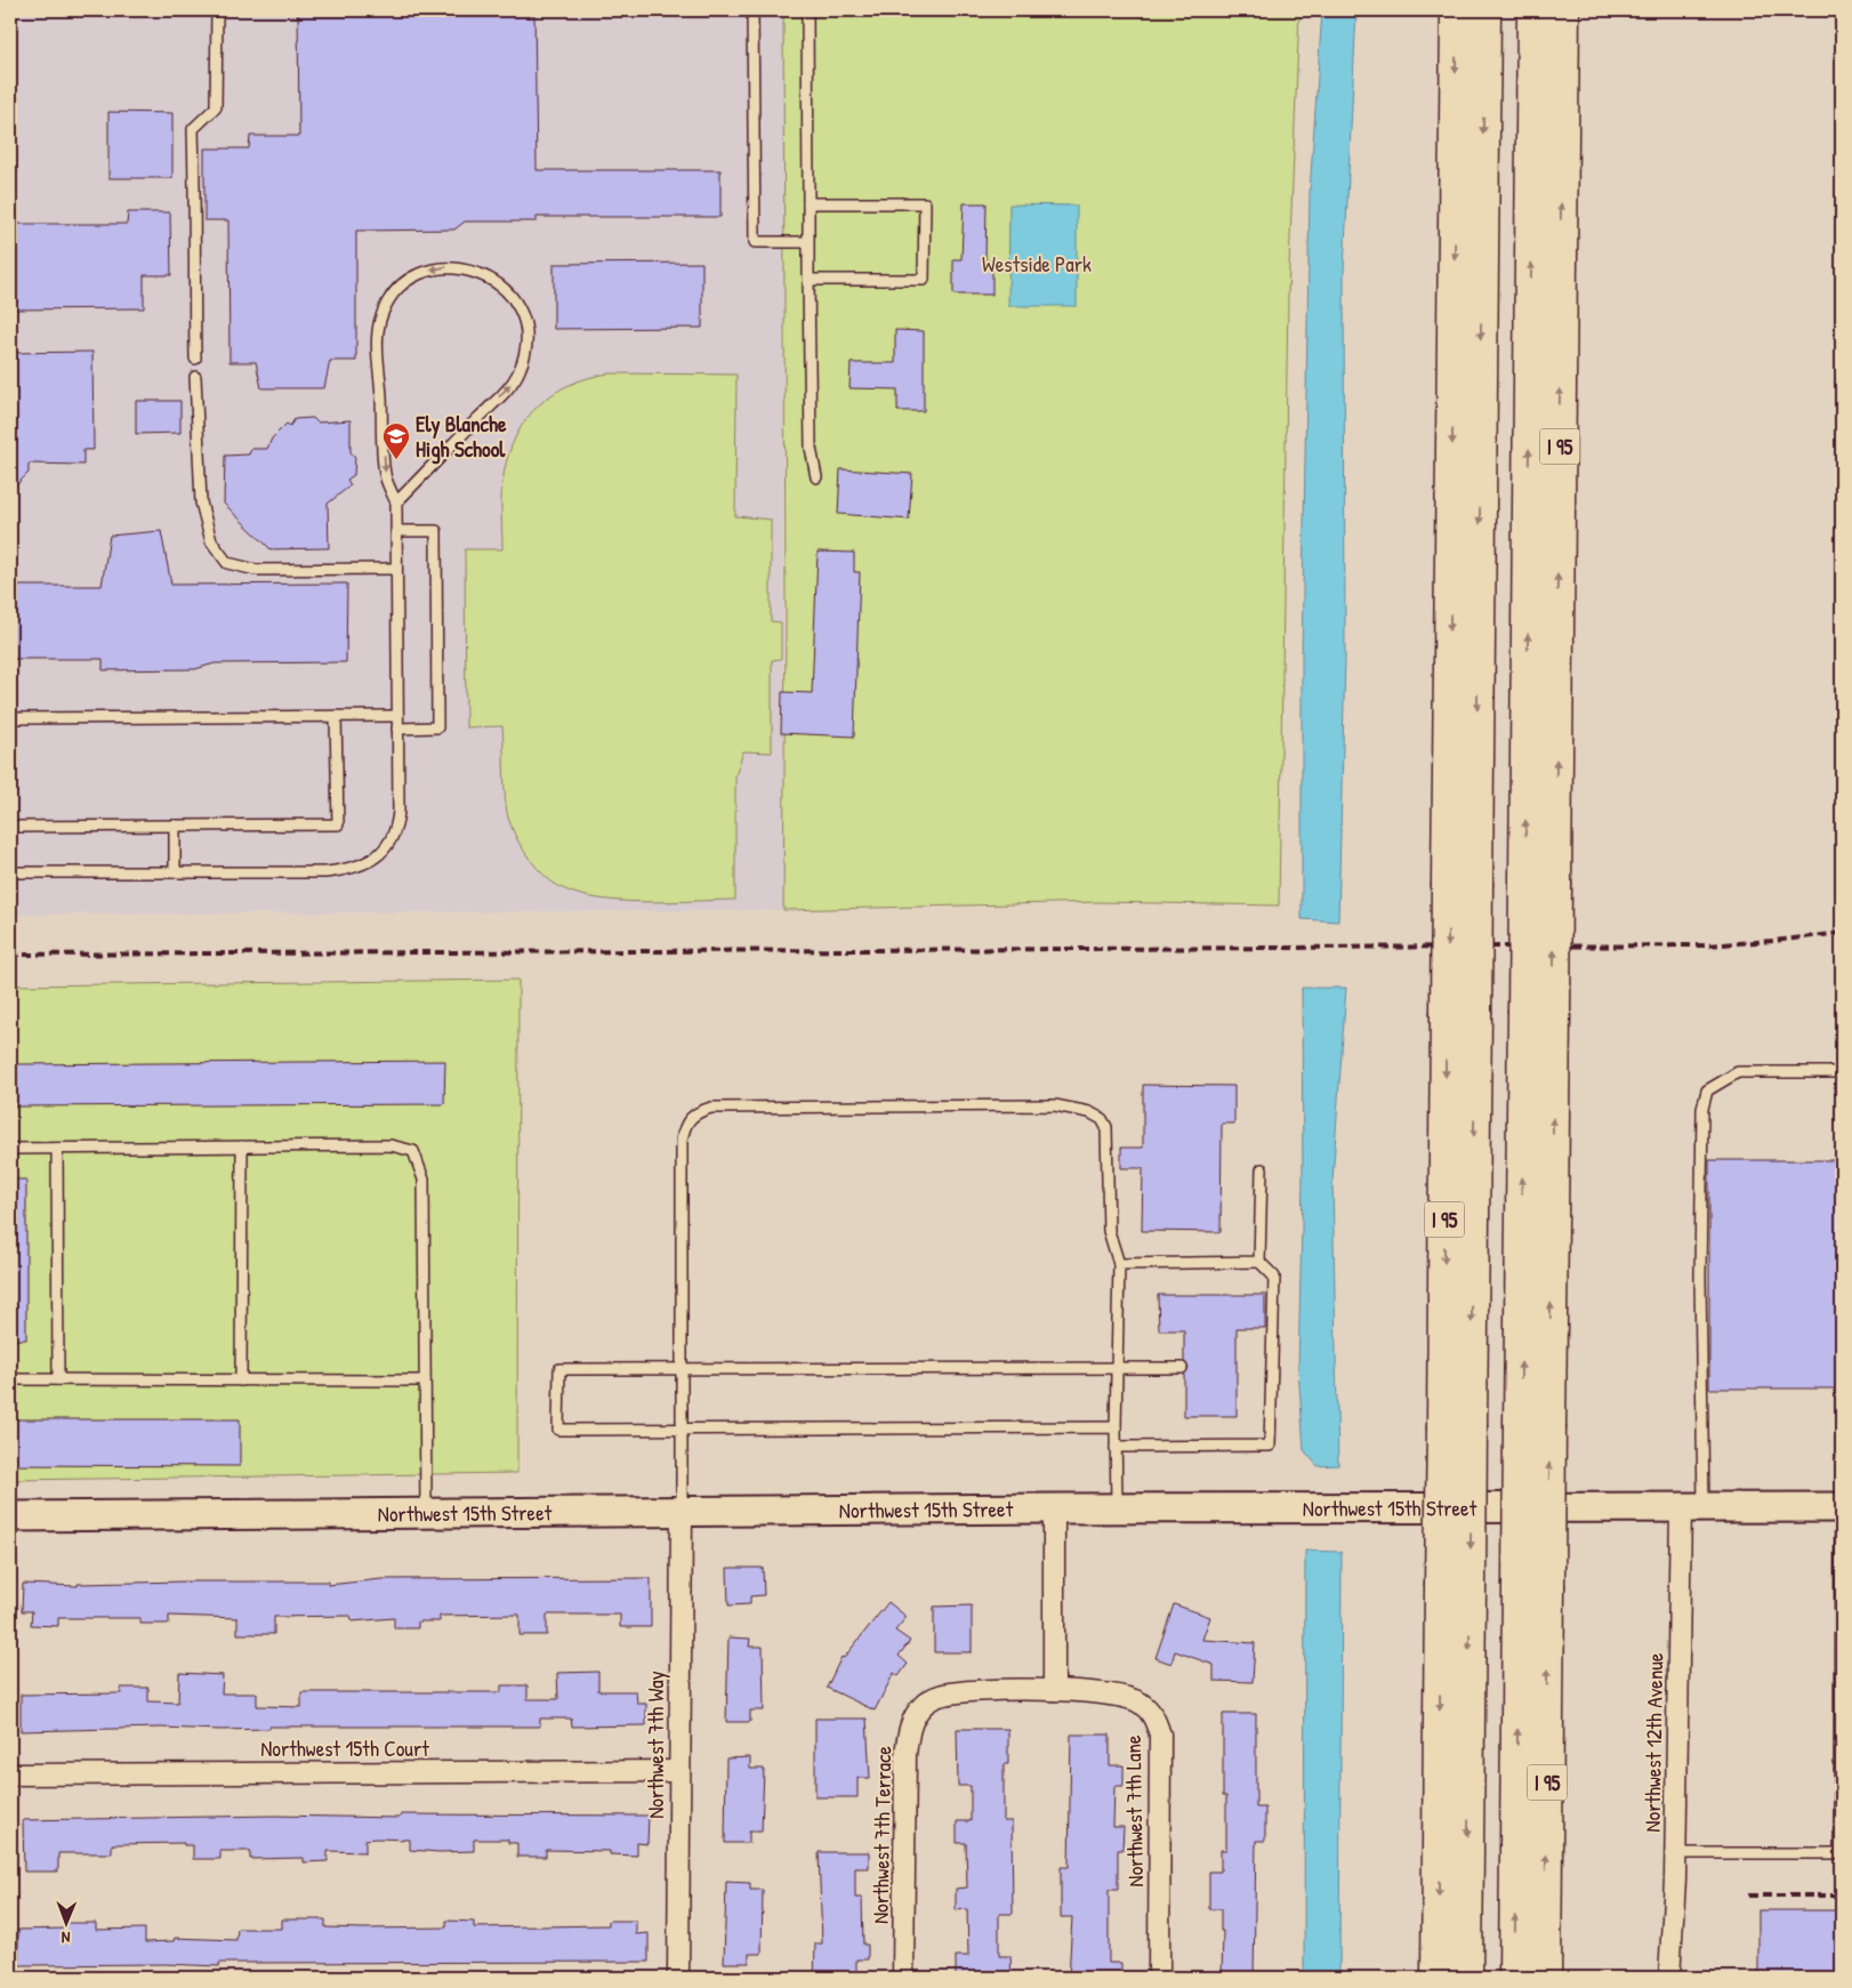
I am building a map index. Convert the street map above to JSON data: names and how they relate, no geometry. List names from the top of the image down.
{
  "streets": {
    "highway": ["I 95"],
    "street": [
      "Northwest 15th Street",
      "Northwest 12th Avenue",
      "Northwest 7th Way",
      "Northwest 15th Court",
      "Northwest 7th Lane",
      "Northwest 7th Terrace"
    ]
  },
  "crossings": [
    ["Northwest 15th Street", "Northwest 12th Avenue"],
    ["Northwest 15th Street", "Northwest 7th Way"],
    ["Northwest 7th Way", "Northwest 15th Court"],
    ["Northwest 7th Lane", "Northwest 7th Terrace"]
  ],
  "parks": ["Westside Park"],
  "places": {
    "school or university": ["Ely Blanche High School"]
  },
  "north": "bottom"
}
